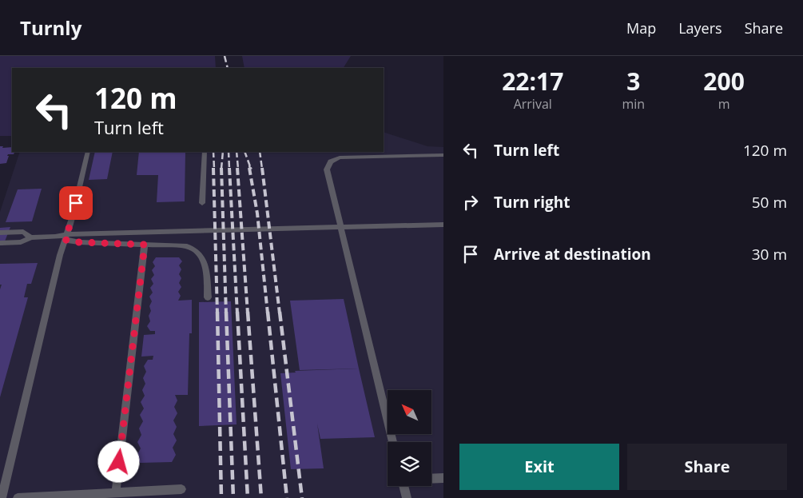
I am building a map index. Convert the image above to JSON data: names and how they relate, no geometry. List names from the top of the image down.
{
  "north": "top left",
  "page": {
    "header": "Turnly",
    "nav": ["Map", "Layers", "Share"],
    "eta": [
      "22:17",
      "Arrival",
      "3",
      "min",
      "200",
      "m"
    ],
    "turn": ["120 m", "Turn left"],
    "list": [
      {
        "name": "Turn left",
        "value": "120 m"
      },
      {
        "name": "Turn right",
        "value": "50 m"
      },
      {
        "name": "Arrive at destination",
        "value": "30 m"
      }
    ],
    "buttons": ["Exit", "Share"]
  }
}
